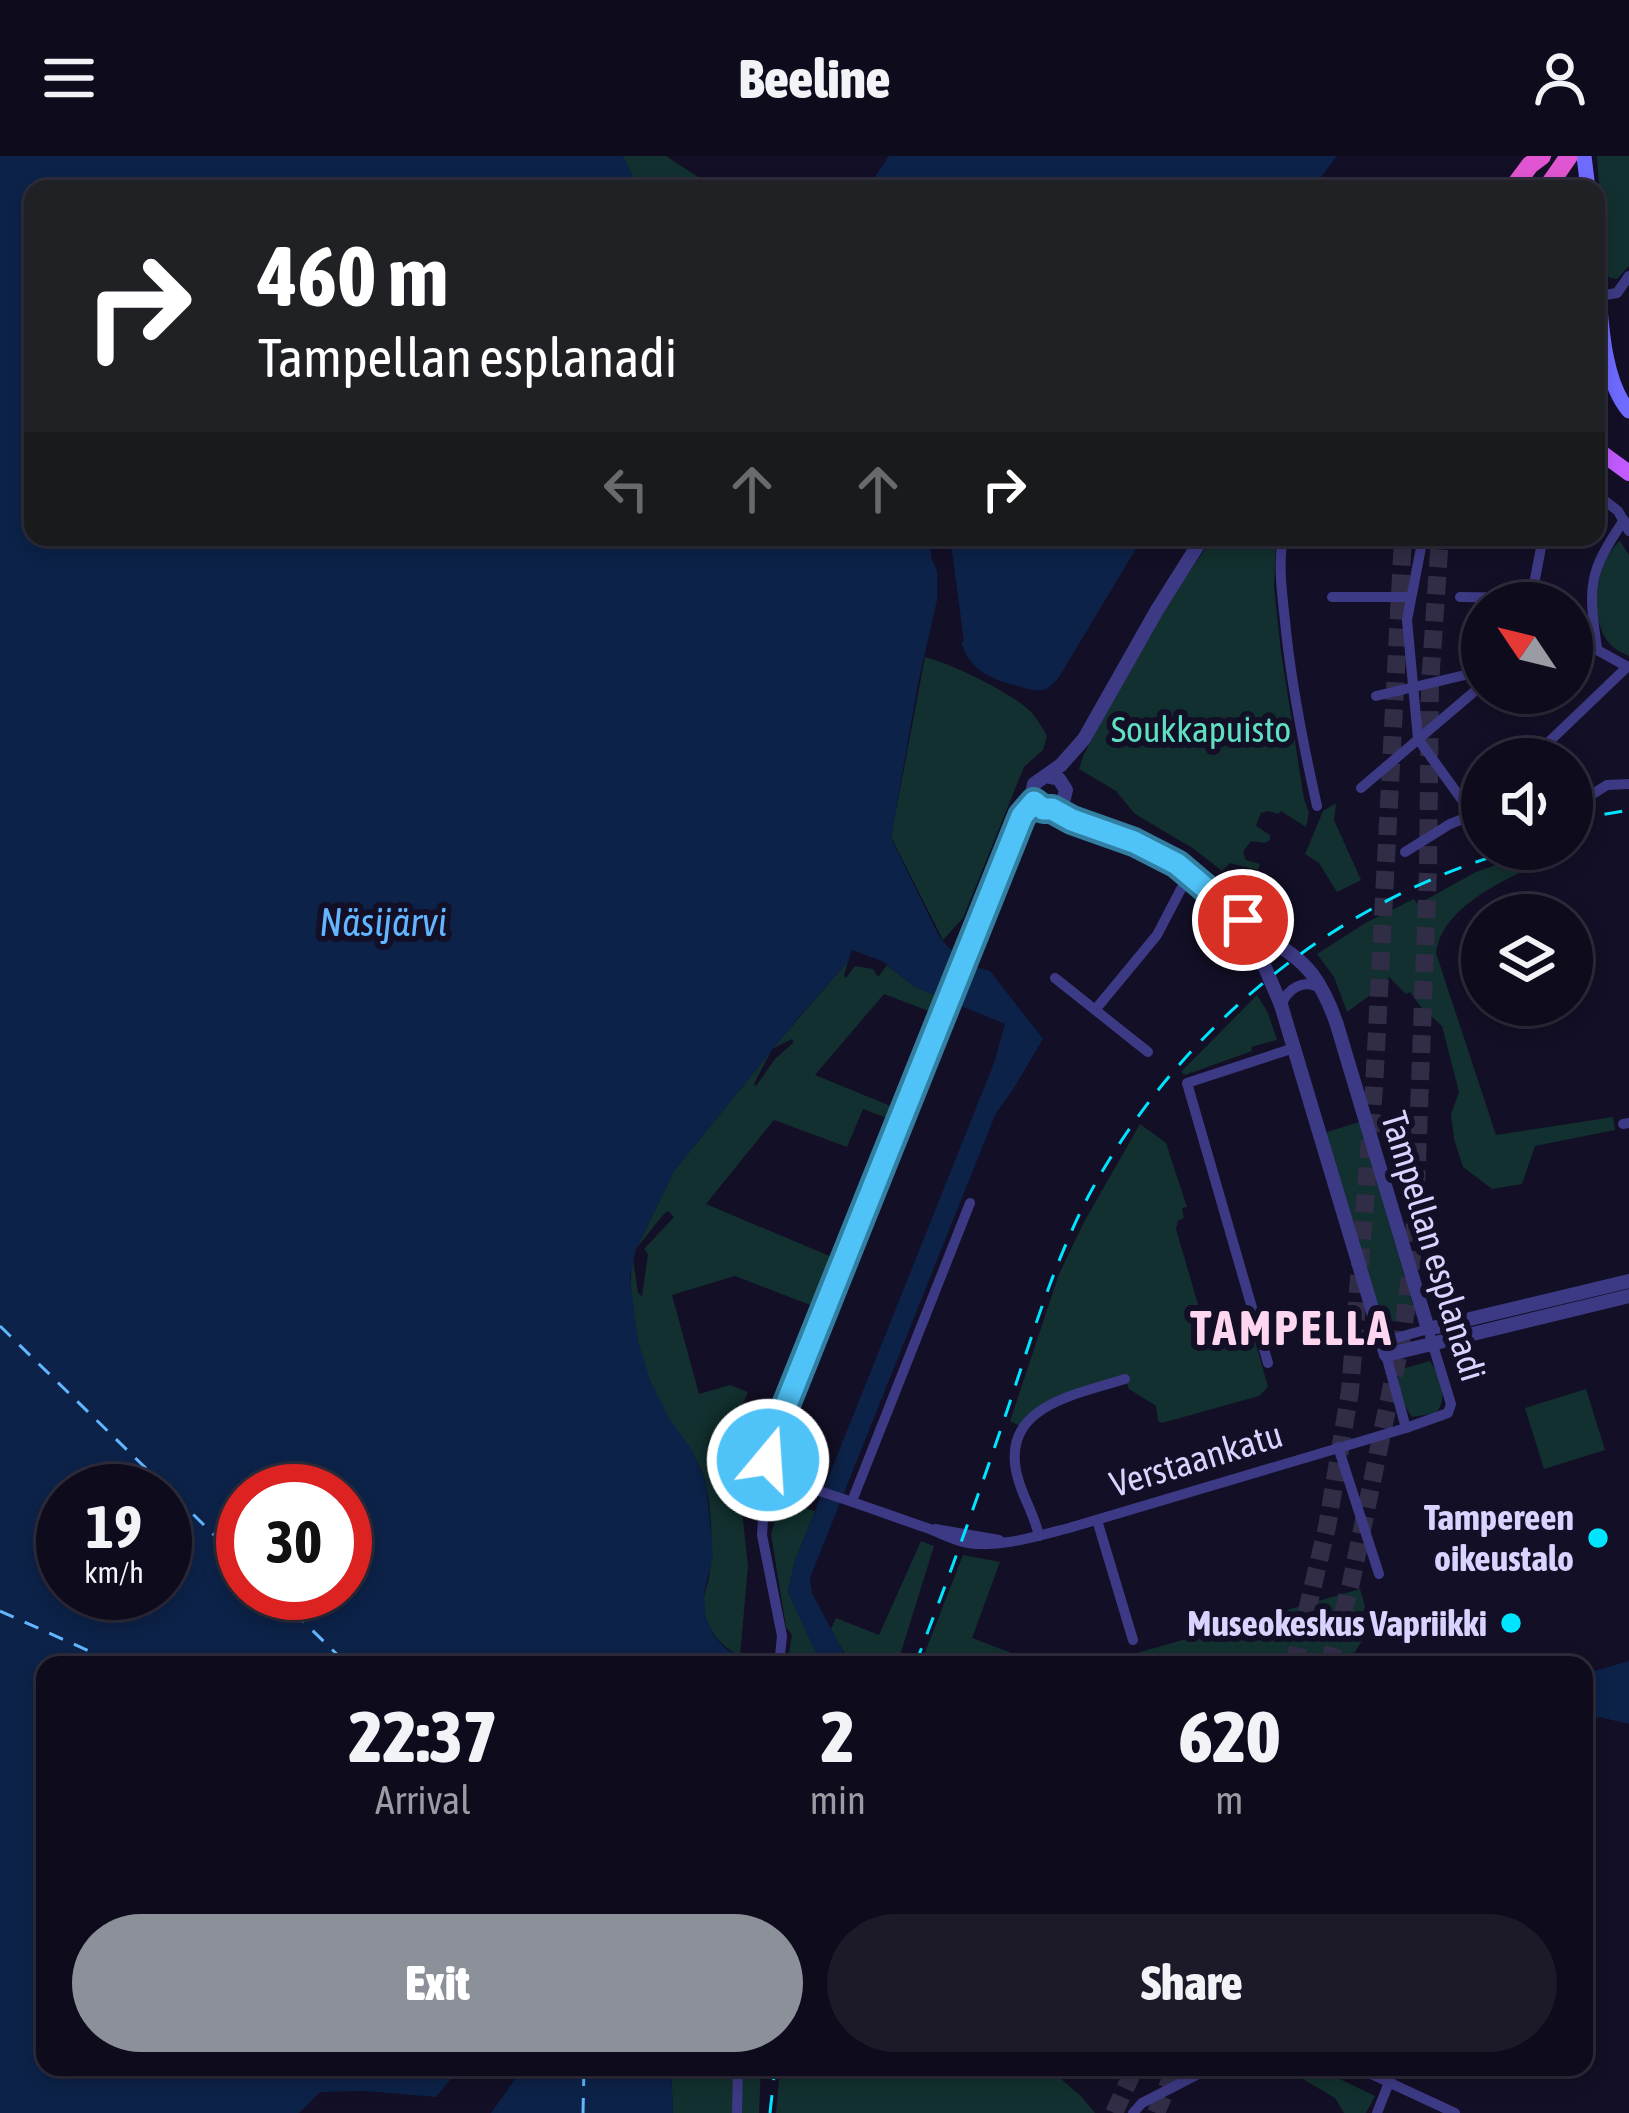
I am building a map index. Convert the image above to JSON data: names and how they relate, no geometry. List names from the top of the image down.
{
  "streets": {
    "street": ["Tampellan esplanadi", "Verstaankatu"]
  },
  "crossings": [
    ["Tampellan esplanadi", "Verstaankatu"]
  ],
  "districts": ["TAMPELLA"],
  "water": ["Näsijärvi"],
  "parks": ["Soukkapuisto"],
  "places": ["Tampereen oikeustalo", "Museokeskus Vapriikki"],
  "north": "top left",
  "page": {
    "header": "Beeline",
    "turn": ["460 m", "Tampellan esplanadi"],
    "speed": "19 km/h",
    "limit": "30",
    "eta": [
      "22:37",
      "Arrival",
      "2",
      "min",
      "620",
      "m"
    ],
    "buttons": ["Exit", "Share"]
  }
}
